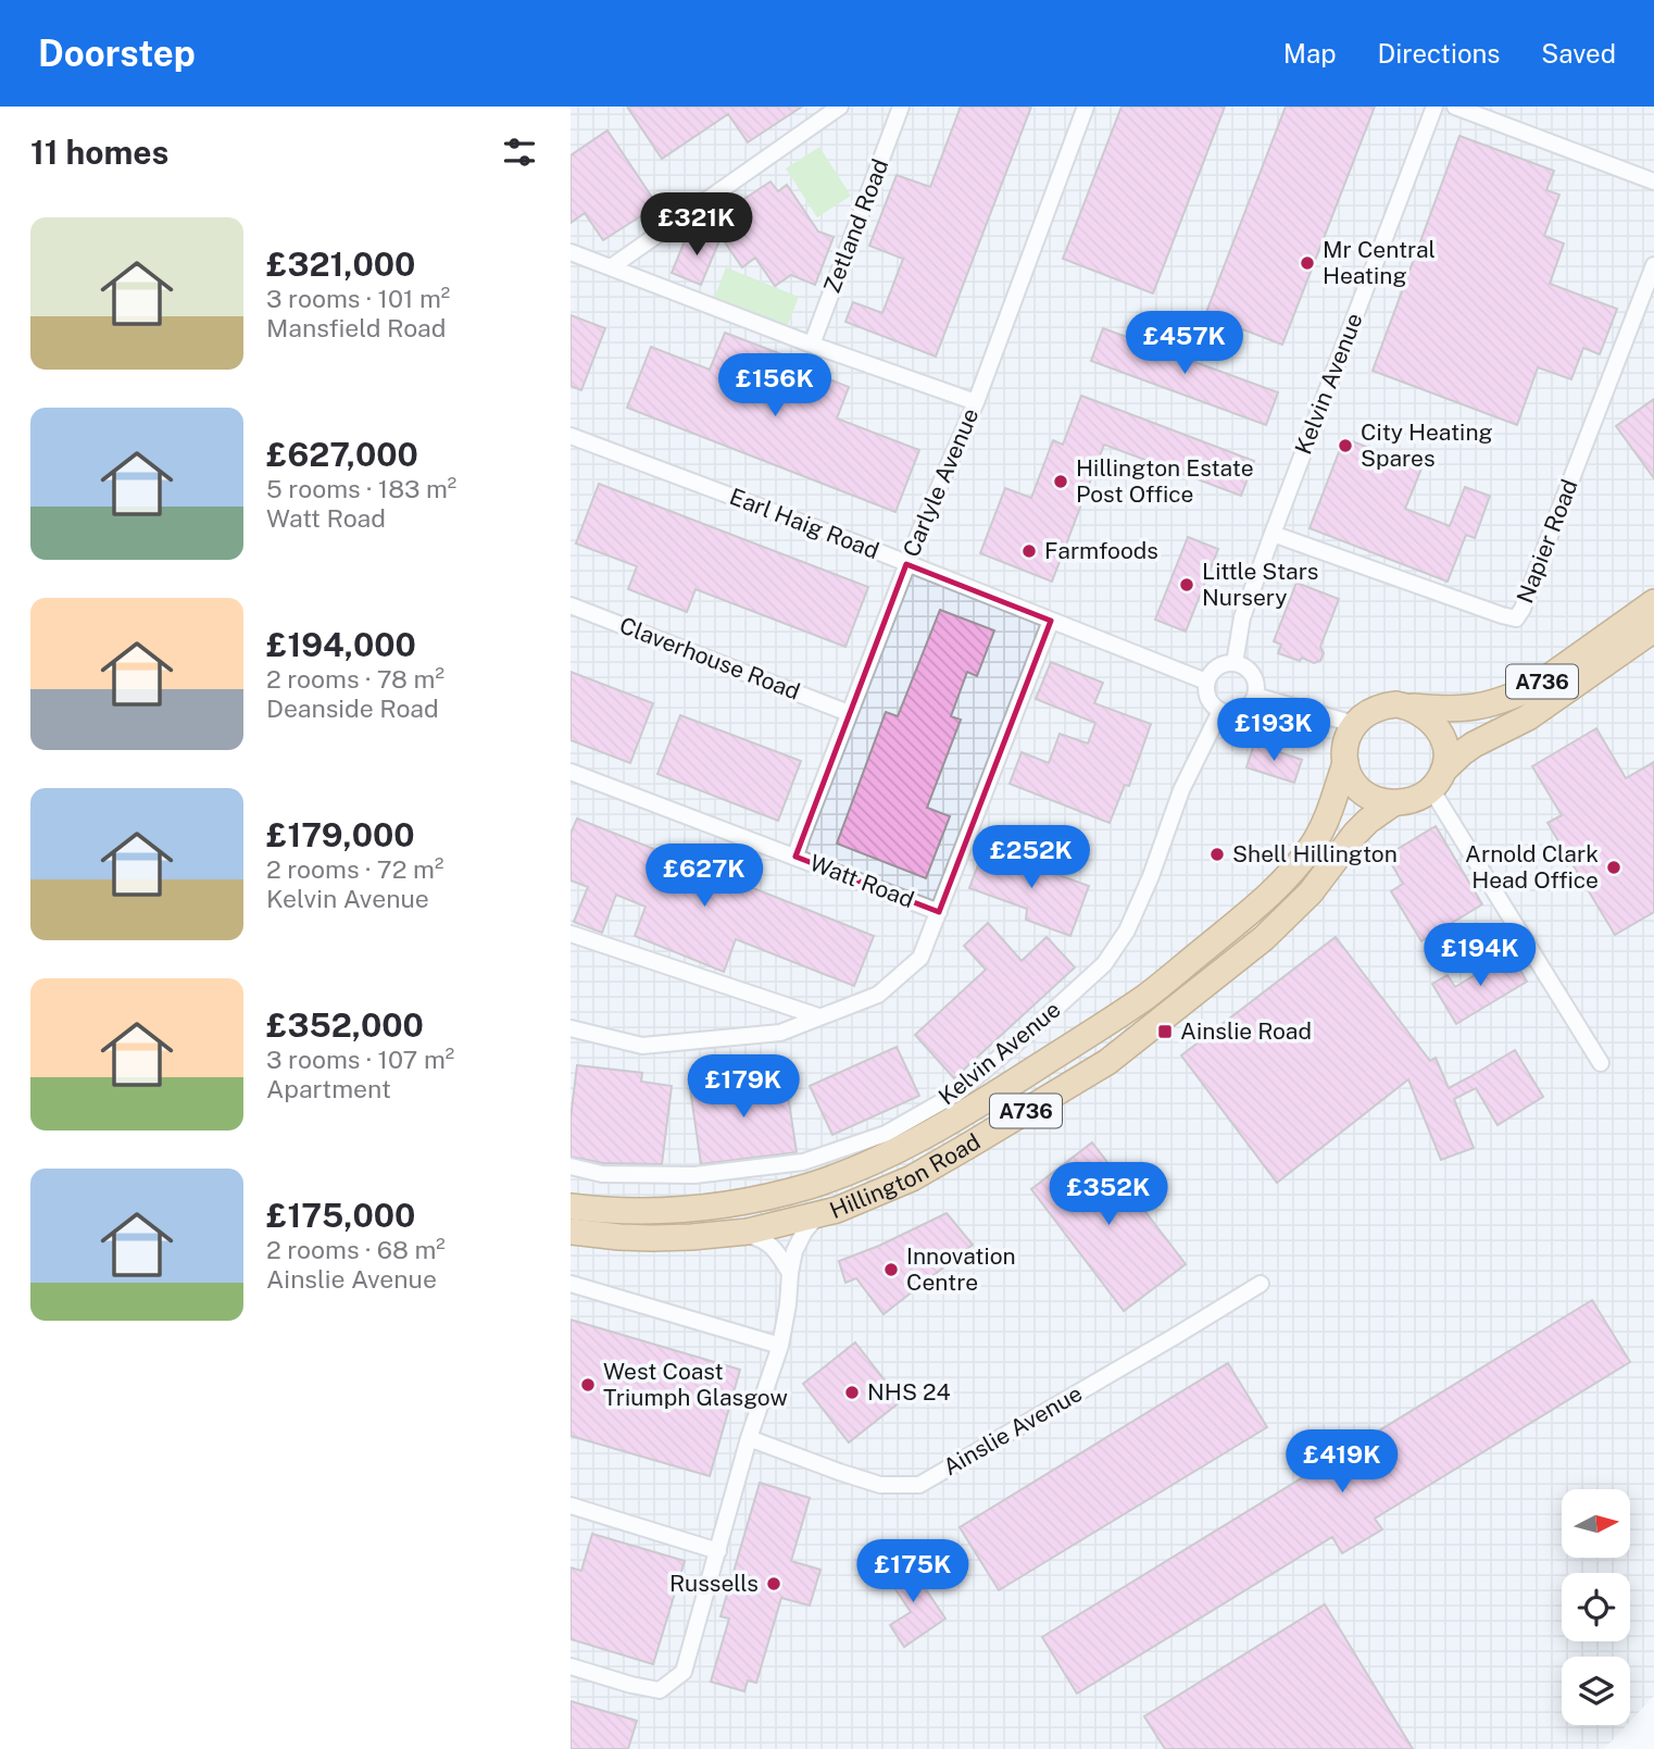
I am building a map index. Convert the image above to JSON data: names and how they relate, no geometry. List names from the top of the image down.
{
  "streets": {
    "main road": ["A736", "Hillington Road"],
    "street": [
      "Zetland Road",
      "Kelvin Avenue",
      "Carlyle Avenue",
      "Earl Haig Road",
      "Napier Road",
      "Claverhouse Road",
      "Watt Road",
      "Ainslie Avenue"
    ]
  },
  "crossings": [
    ["Kelvin Avenue", "Earl Haig Road"],
    ["Kelvin Avenue", "Napier Road"],
    ["Carlyle Avenue", "Earl Haig Road"],
    ["Carlyle Avenue", "Claverhouse Road"],
    ["Carlyle Avenue", "Watt Road"],
    ["A736", "Hillington Road"]
  ],
  "places": {
    "other": [
      "Mr Central Heating",
      "City Heating Spares",
      "Hillington Estate Post Office",
      "Farmfoods",
      "Little Stars Nursery",
      "Shell Hillington",
      "Arnold Clark Head Office",
      "Innovation Centre",
      "West Coast Triumph Glasgow",
      "NHS 24",
      "Russells"
    ],
    "transit": ["Ainslie Road"]
  },
  "north": "right",
  "page": {
    "header": "Doorstep",
    "nav": ["Map", "Directions", "Saved"],
    "heading": "11 homes",
    "price": [
      "£321K",
      "£457K",
      "£156K",
      "£193K",
      "£252K",
      "£627K",
      "£194K",
      "£179K",
      "£352K",
      "£419K",
      "£175K"
    ],
    "list": [
      {
        "name": "£321,000",
        "note": "3 rooms · 101 m² · Mansfield Road"
      },
      {
        "name": "£627,000",
        "note": "5 rooms · 183 m² · Watt Road"
      },
      {
        "name": "£194,000",
        "note": "2 rooms · 78 m² · Deanside Road"
      },
      {
        "name": "£179,000",
        "note": "2 rooms · 72 m² · Kelvin Avenue"
      },
      {
        "name": "£352,000",
        "note": "3 rooms · 107 m² · Apartment"
      },
      {
        "name": "£175,000",
        "note": "2 rooms · 68 m² · Ainslie Avenue"
      }
    ]
  }
}
